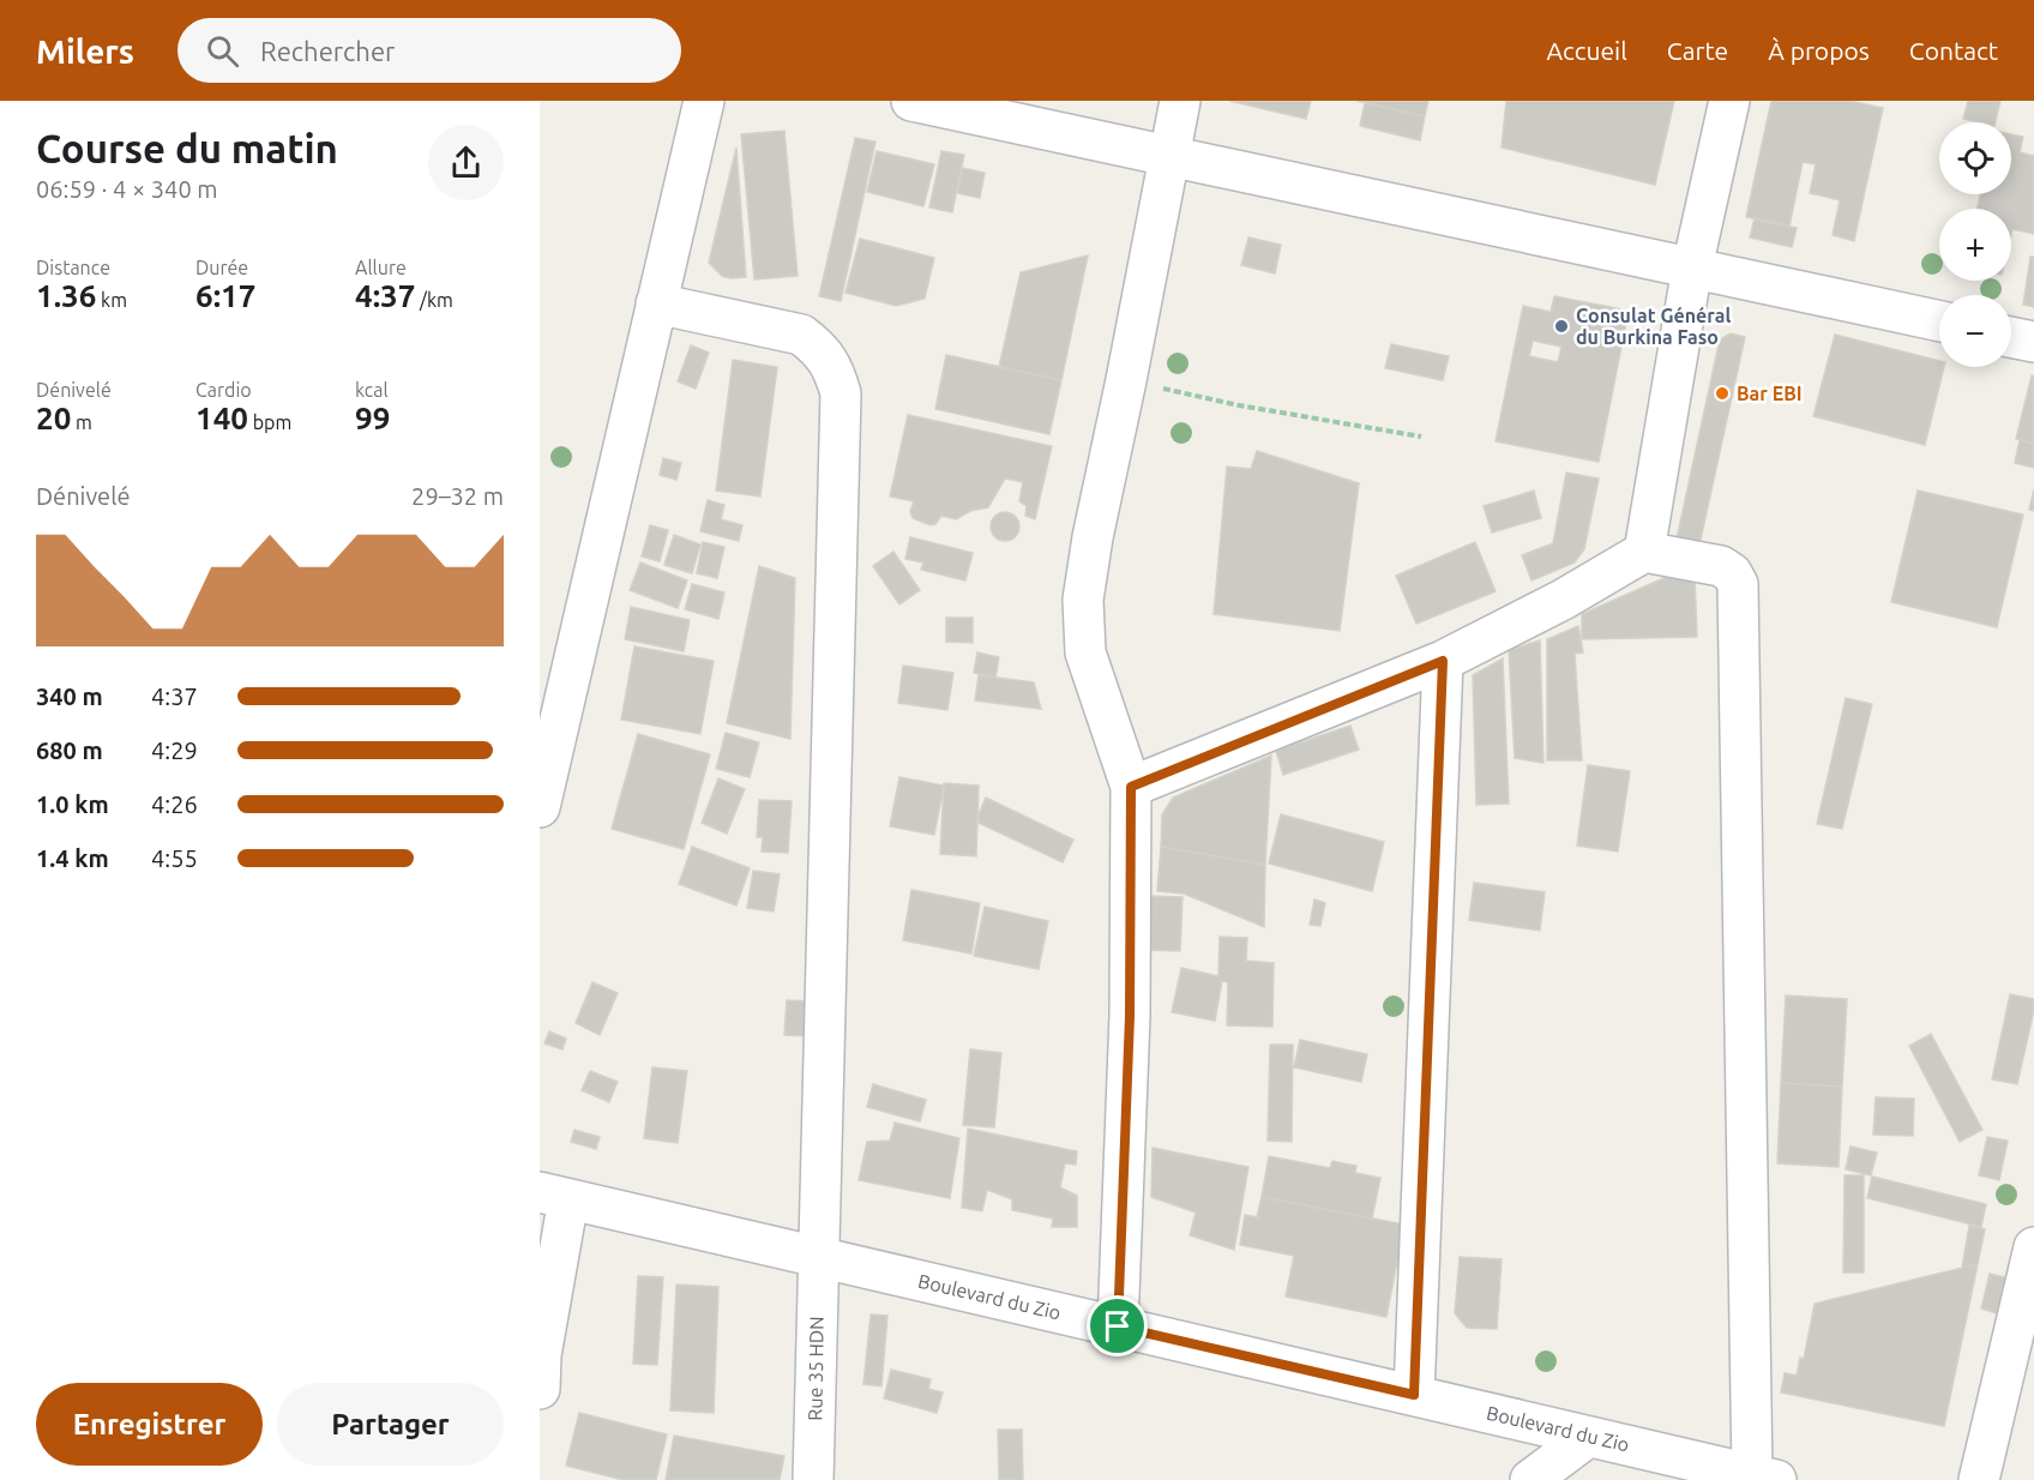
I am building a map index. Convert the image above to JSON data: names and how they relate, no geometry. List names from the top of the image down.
{
  "streets": {
    "street": ["Boulevard du Zio", "Rue 35 HDN"]
  },
  "crossings": [
    ["Boulevard du Zio", "Rue 35 HDN"]
  ],
  "places": ["Consulat Général du Burkina Faso", "Bar EBI"],
  "page": {
    "header": "Milers",
    "search": "Rechercher",
    "nav": [
      "Accueil",
      "Carte",
      "À propos",
      "Contact"
    ],
    "heading": ["Course du matin", "06:59 · 4 × 340 m"],
    "map_buttons": ["+", "−"],
    "stats": [
      ["Distance", "1.36 km"],
      ["Durée", "6:17"],
      ["Allure", "4:37 /km"],
      ["Dénivelé", "20 m"],
      ["Cardio", "140 bpm"],
      ["kcal", "99"]
    ],
    "chart": ["Dénivelé", "29–32 m"],
    "list": [
      {
        "name": "340 m",
        "note": "4:37"
      },
      {
        "name": "680 m",
        "note": "4:29"
      },
      {
        "name": "1.0 km",
        "note": "4:26"
      },
      {
        "name": "1.4 km",
        "note": "4:55"
      }
    ],
    "buttons": ["Enregistrer", "Partager"]
  }
}
